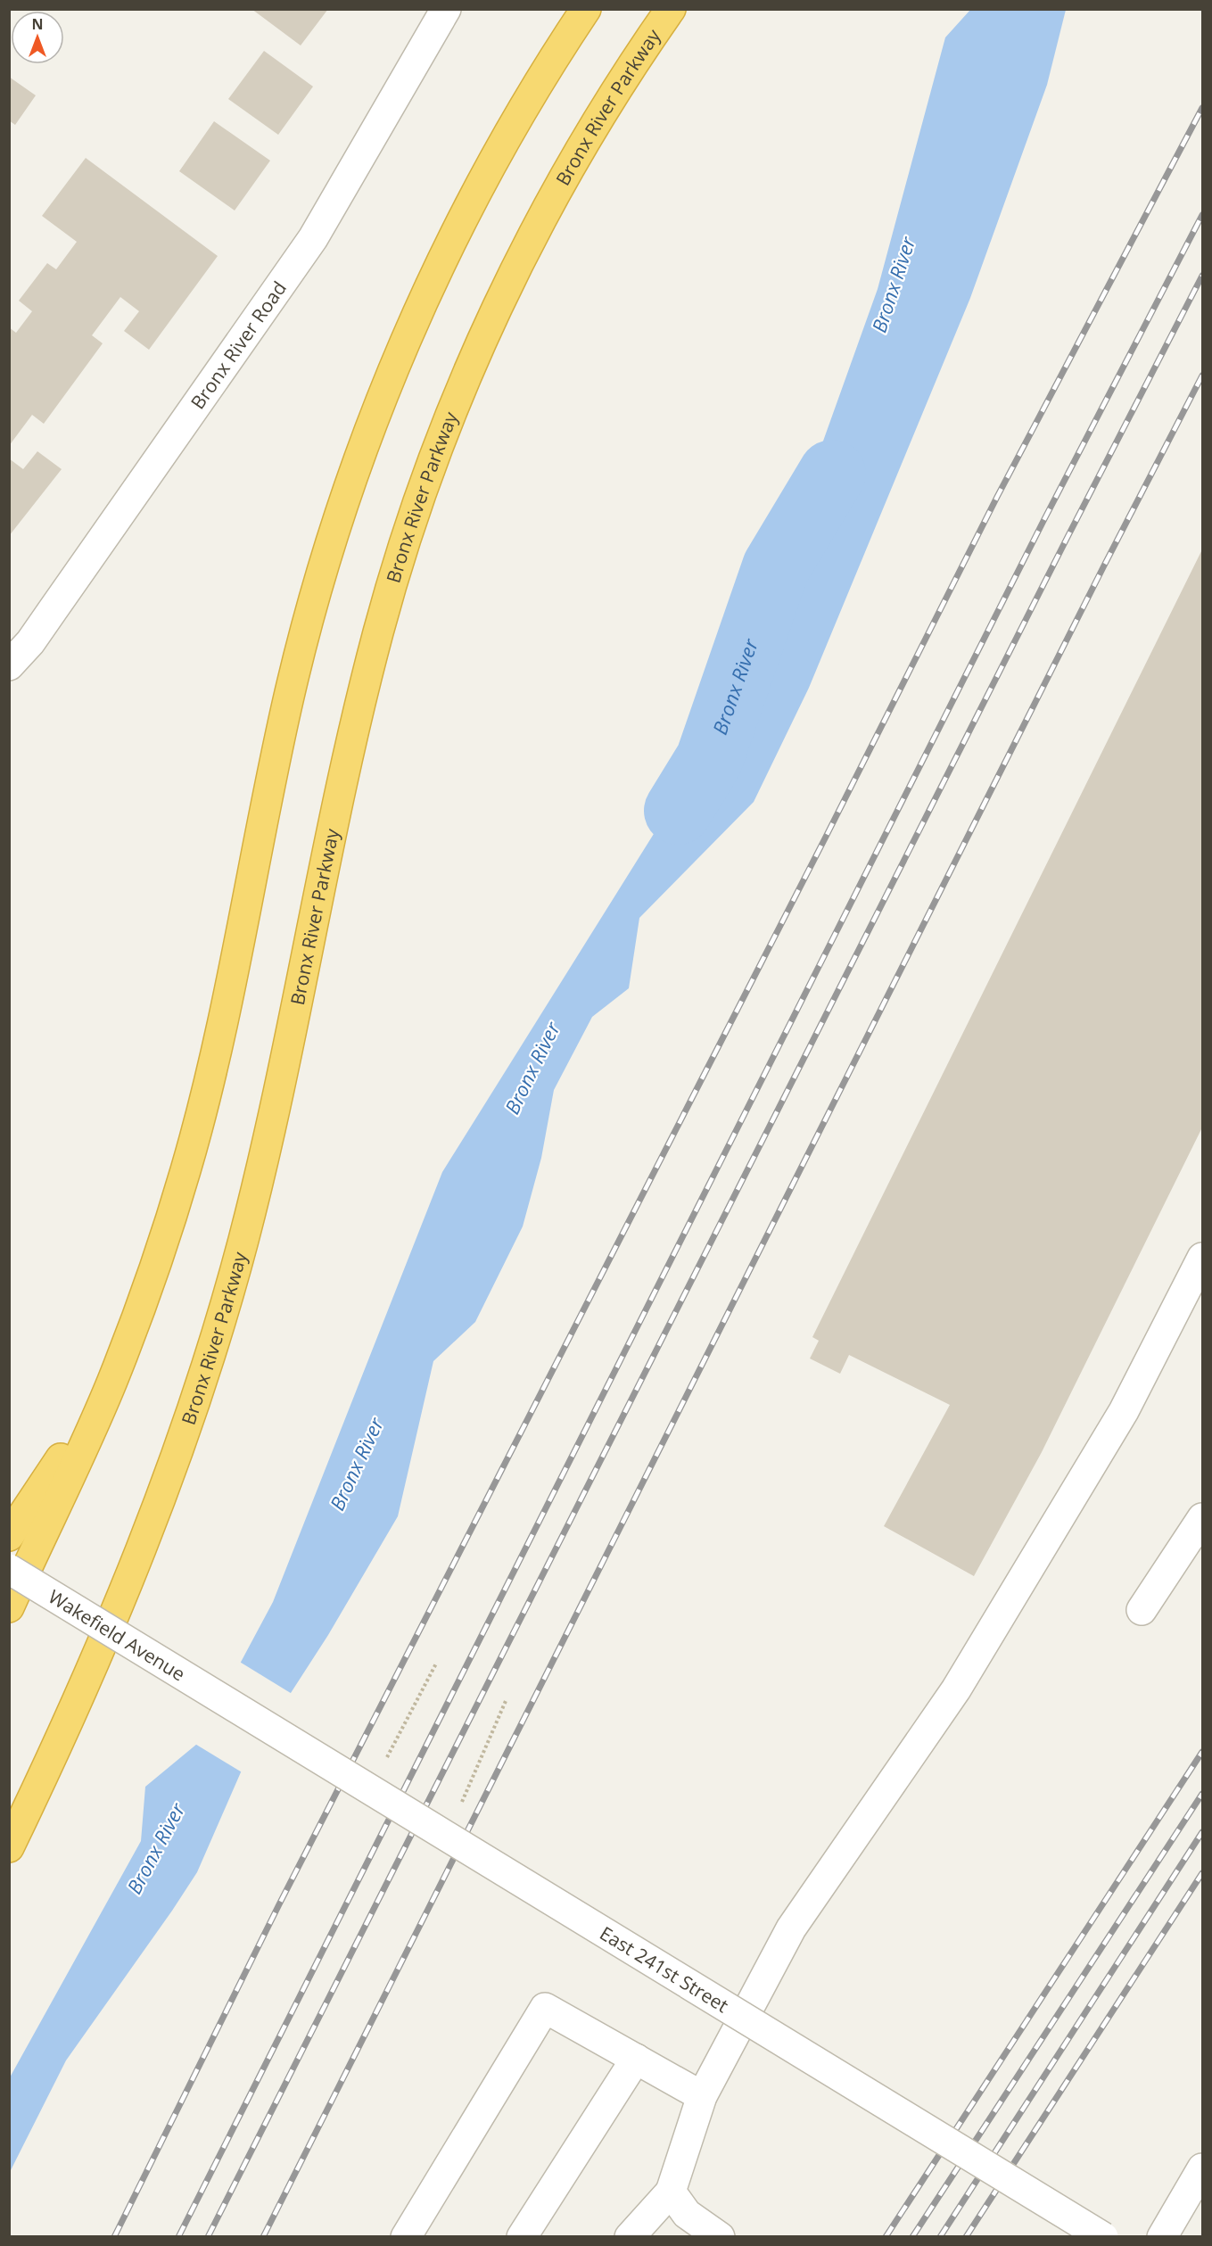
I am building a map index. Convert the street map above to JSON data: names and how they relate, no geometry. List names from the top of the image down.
{
  "streets": {
    "highway": ["Bronx River Parkway"],
    "street": ["Bronx River Road", "Wakefield Avenue", "East 241st Street"]
  },
  "crossings": [
    ["Wakefield Avenue", "East 241st Street"]
  ],
  "water": ["Bronx River"],
  "north": "top"
}
